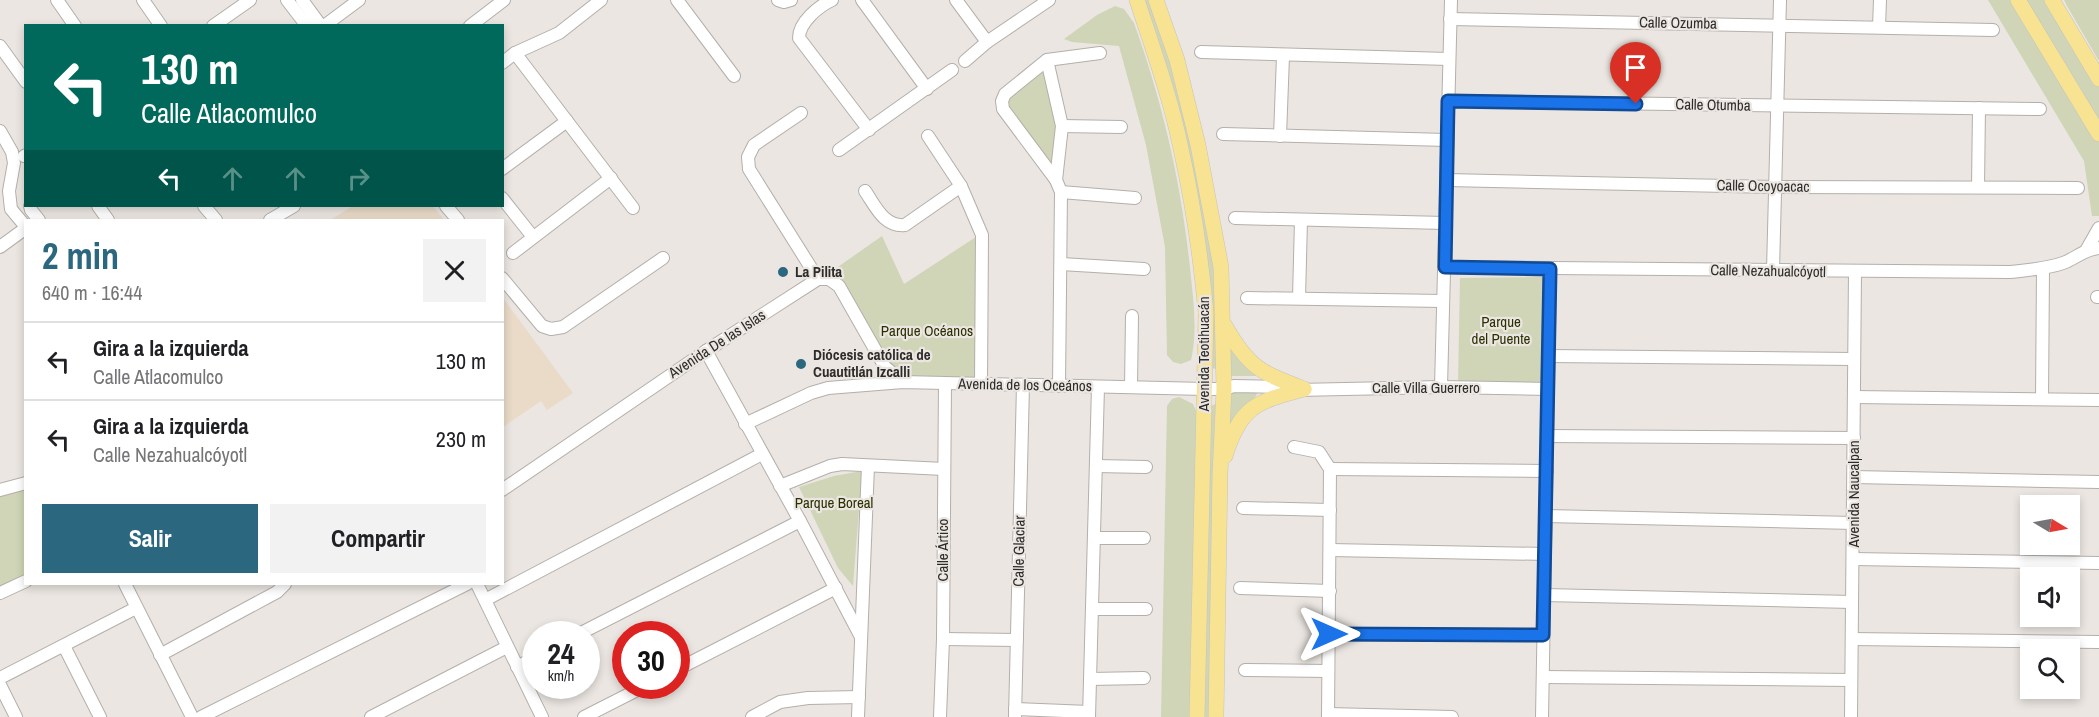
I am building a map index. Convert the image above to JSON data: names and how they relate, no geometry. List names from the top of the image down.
{
  "streets": {
    "main road": ["Avenida Teotihuacán"],
    "street": [
      "Calle Ozumba",
      "Calle Otumba",
      "Calle Ocoyoacac",
      "Calle Nezahualcóyotl",
      "Avenida De las Islas",
      "Avenida de los Oceános",
      "Calle Villa Guerrero",
      "Avenida Naucalpan",
      "Calle Ártico",
      "Calle Glaciar"
    ]
  },
  "crossings": [
    ["Calle Nezahualcóyotl", "Avenida Naucalpan"],
    ["Avenida Teotihuacán", "Avenida de los Oceános"],
    ["Avenida Teotihuacán", "Calle Villa Guerrero"],
    ["Avenida de los Oceános", "Calle Villa Guerrero"],
    ["Avenida de los Oceános", "Calle Ártico"],
    ["Avenida de los Oceános", "Calle Glaciar"]
  ],
  "parks": ["Parque del Puente", "Parque Océanos", "Parque Boreal"],
  "places": ["La Pilita", "Diócesis católica de Cuautitlán Izcalli"],
  "north": "right",
  "page": {
    "turn": ["130 m", "Calle Atlacomulco"],
    "heading": ["2 min", "640 m · 16:44"],
    "list": [
      {
        "name": "Gira a la izquierda",
        "note": "Calle Atlacomulco",
        "value": "130 m"
      },
      {
        "name": "Gira a la izquierda",
        "note": "Calle Nezahualcóyotl",
        "value": "230 m"
      }
    ],
    "buttons": ["Salir", "Compartir"],
    "speed": "24 km/h",
    "limit": "30"
  }
}
